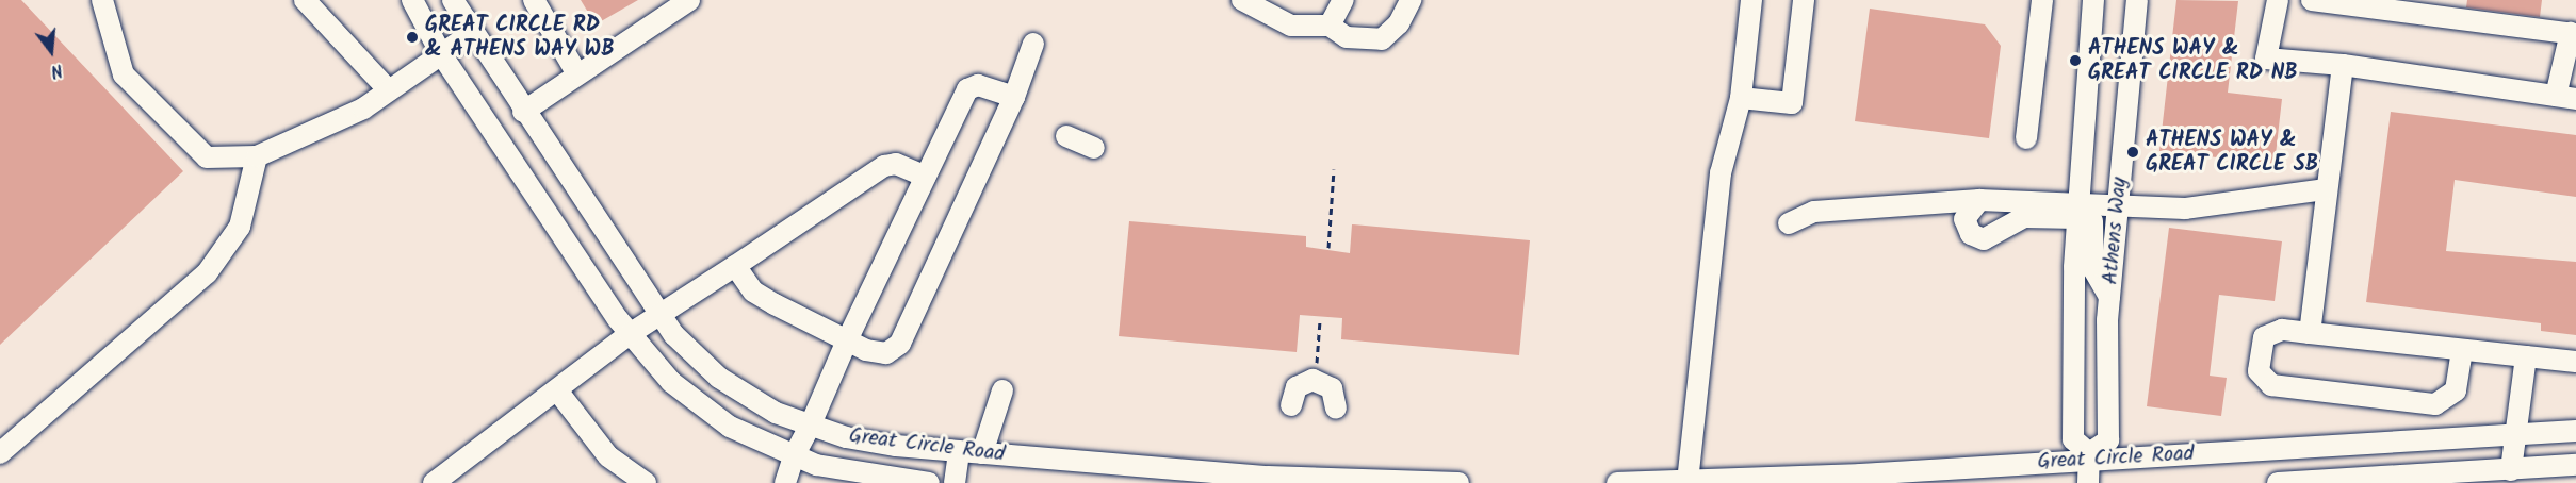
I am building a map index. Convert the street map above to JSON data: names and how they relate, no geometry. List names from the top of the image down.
{
  "streets": {
    "street": ["Athens Way", "Great Circle Road"]
  },
  "crossings": [
    ["Athens Way", "Great Circle Road"]
  ],
  "places": ["GREAT CIRCLE RD & ATHENS WAY WB", "ATHENS WAY & GREAT CIRCLE RD NB", "ATHENS WAY & GREAT CIRCLE SB"],
  "north": "bottom"
}
